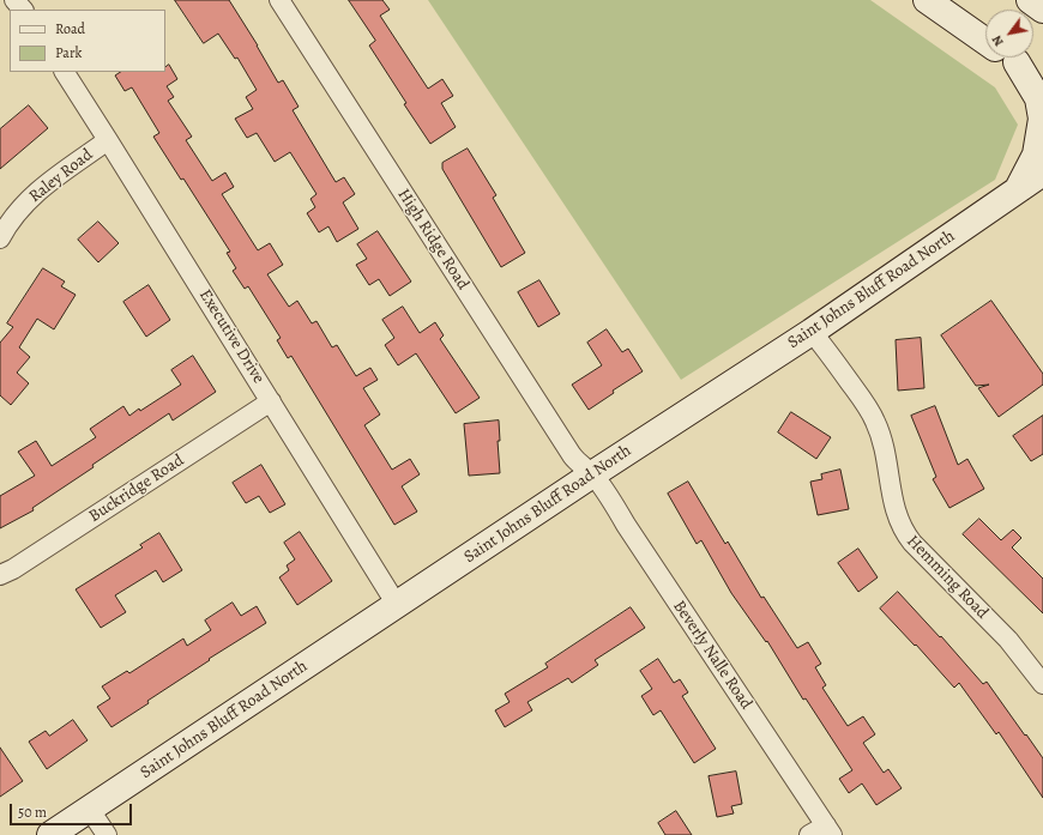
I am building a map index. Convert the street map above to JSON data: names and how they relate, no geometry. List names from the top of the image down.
{
  "streets": {
    "main road": ["Saint Johns Bluff Road North"],
    "street": [
      "Raley Road",
      "High Ridge Road",
      "Executive Drive",
      "Buckridge Road",
      "Hemming Road",
      "Beverly Nalle Road"
    ]
  },
  "crossings": [
    ["Raley Road", "Executive Drive"],
    ["High Ridge Road", "Saint Johns Bluff Road North"],
    ["High Ridge Road", "Beverly Nalle Road"],
    ["Saint Johns Bluff Road North", "Executive Drive"],
    ["Saint Johns Bluff Road North", "Hemming Road"],
    ["Saint Johns Bluff Road North", "Beverly Nalle Road"],
    ["Executive Drive", "Buckridge Road"]
  ],
  "legend": ["Road", "Park"],
  "scale_bar": "50 m",
  "north": "bottom left"
}
